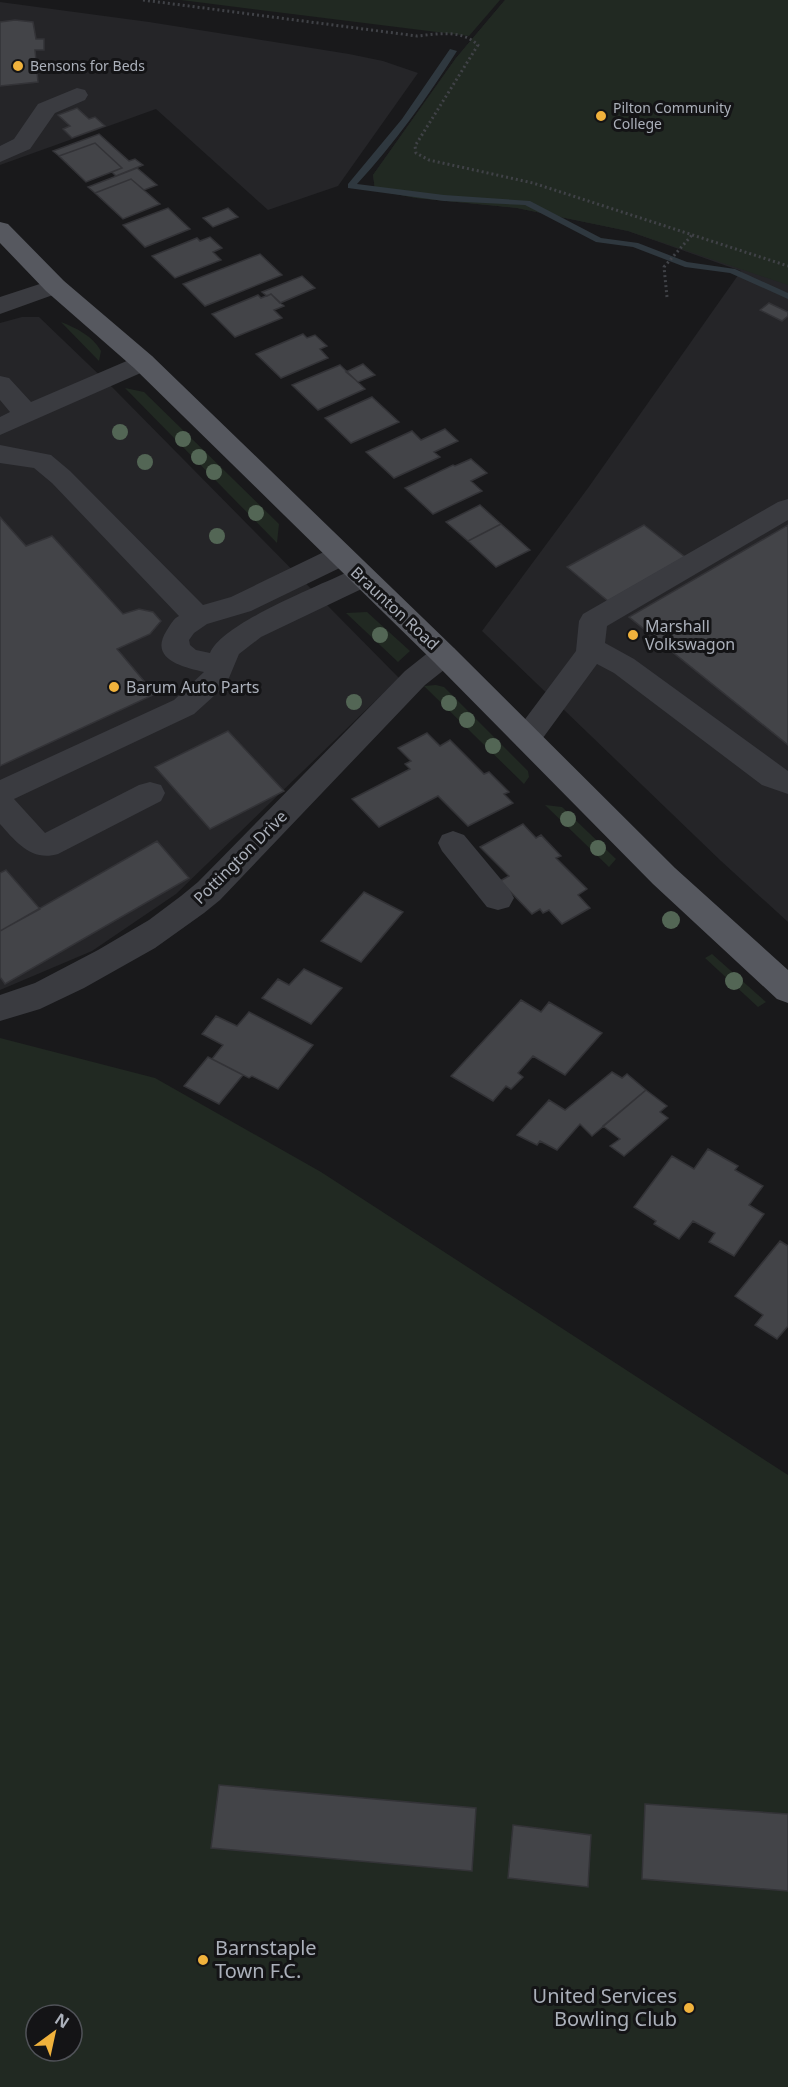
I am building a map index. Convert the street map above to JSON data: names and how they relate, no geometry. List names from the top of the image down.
{
  "streets": {
    "main road": ["Braunton Road"],
    "street": ["Pottington Drive"]
  },
  "crossings": [
    ["Braunton Road", "Pottington Drive"]
  ],
  "places": [
    "Bensons for Beds",
    "Pilton Community College",
    "Marshall Volkswagon",
    "Barum Auto Parts",
    "Barnstaple Town F.C.",
    "United Services Bowling Club"
  ],
  "north": "top right"
}
